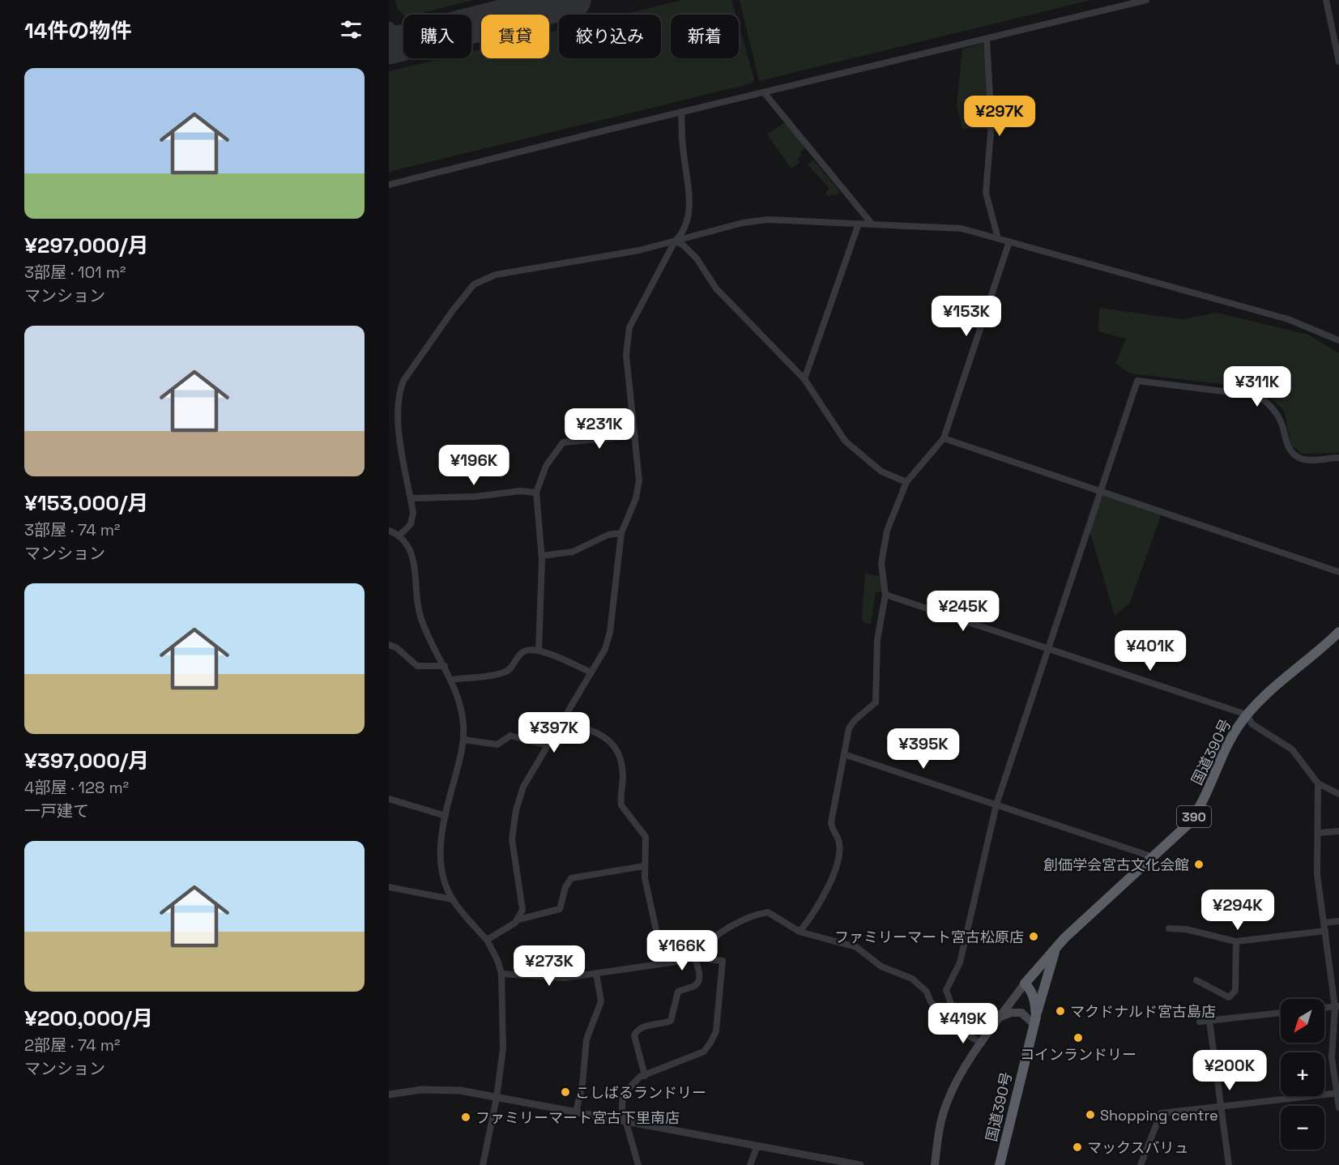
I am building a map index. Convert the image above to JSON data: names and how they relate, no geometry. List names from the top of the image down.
{
  "streets": {
    "highway": ["国道390号", "390"]
  },
  "places": [
    "創価学会宮古文化会館",
    "ファミリーマート宮古松原店",
    "マクドナルド宮古島店",
    "コインランドリー",
    "こしばるランドリー",
    "Shopping centre",
    "ファミリーマート宮古下里南店",
    "マックスバリュ"
  ],
  "north": "bottom left",
  "page": {
    "heading": "14件の物件",
    "chip": [
      "購入",
      "賃貸",
      "絞り込み",
      "新着"
    ],
    "list": [
      {
        "name": "¥297,000/月",
        "note": "3部屋 · 101 m² · マンション"
      },
      {
        "name": "¥153,000/月",
        "note": "3部屋 · 74 m² · マンション"
      },
      {
        "name": "¥397,000/月",
        "note": "4部屋 · 128 m² · 一戸建て"
      },
      {
        "name": "¥200,000/月",
        "note": "2部屋 · 74 m² · マンション"
      }
    ],
    "price": [
      "¥297K",
      "¥153K",
      "¥311K",
      "¥231K",
      "¥196K",
      "¥245K",
      "¥401K",
      "¥397K",
      "¥395K",
      "¥294K",
      "¥166K",
      "¥273K",
      "¥419K",
      "¥200K"
    ],
    "map_buttons": ["+", "−"]
  }
}
